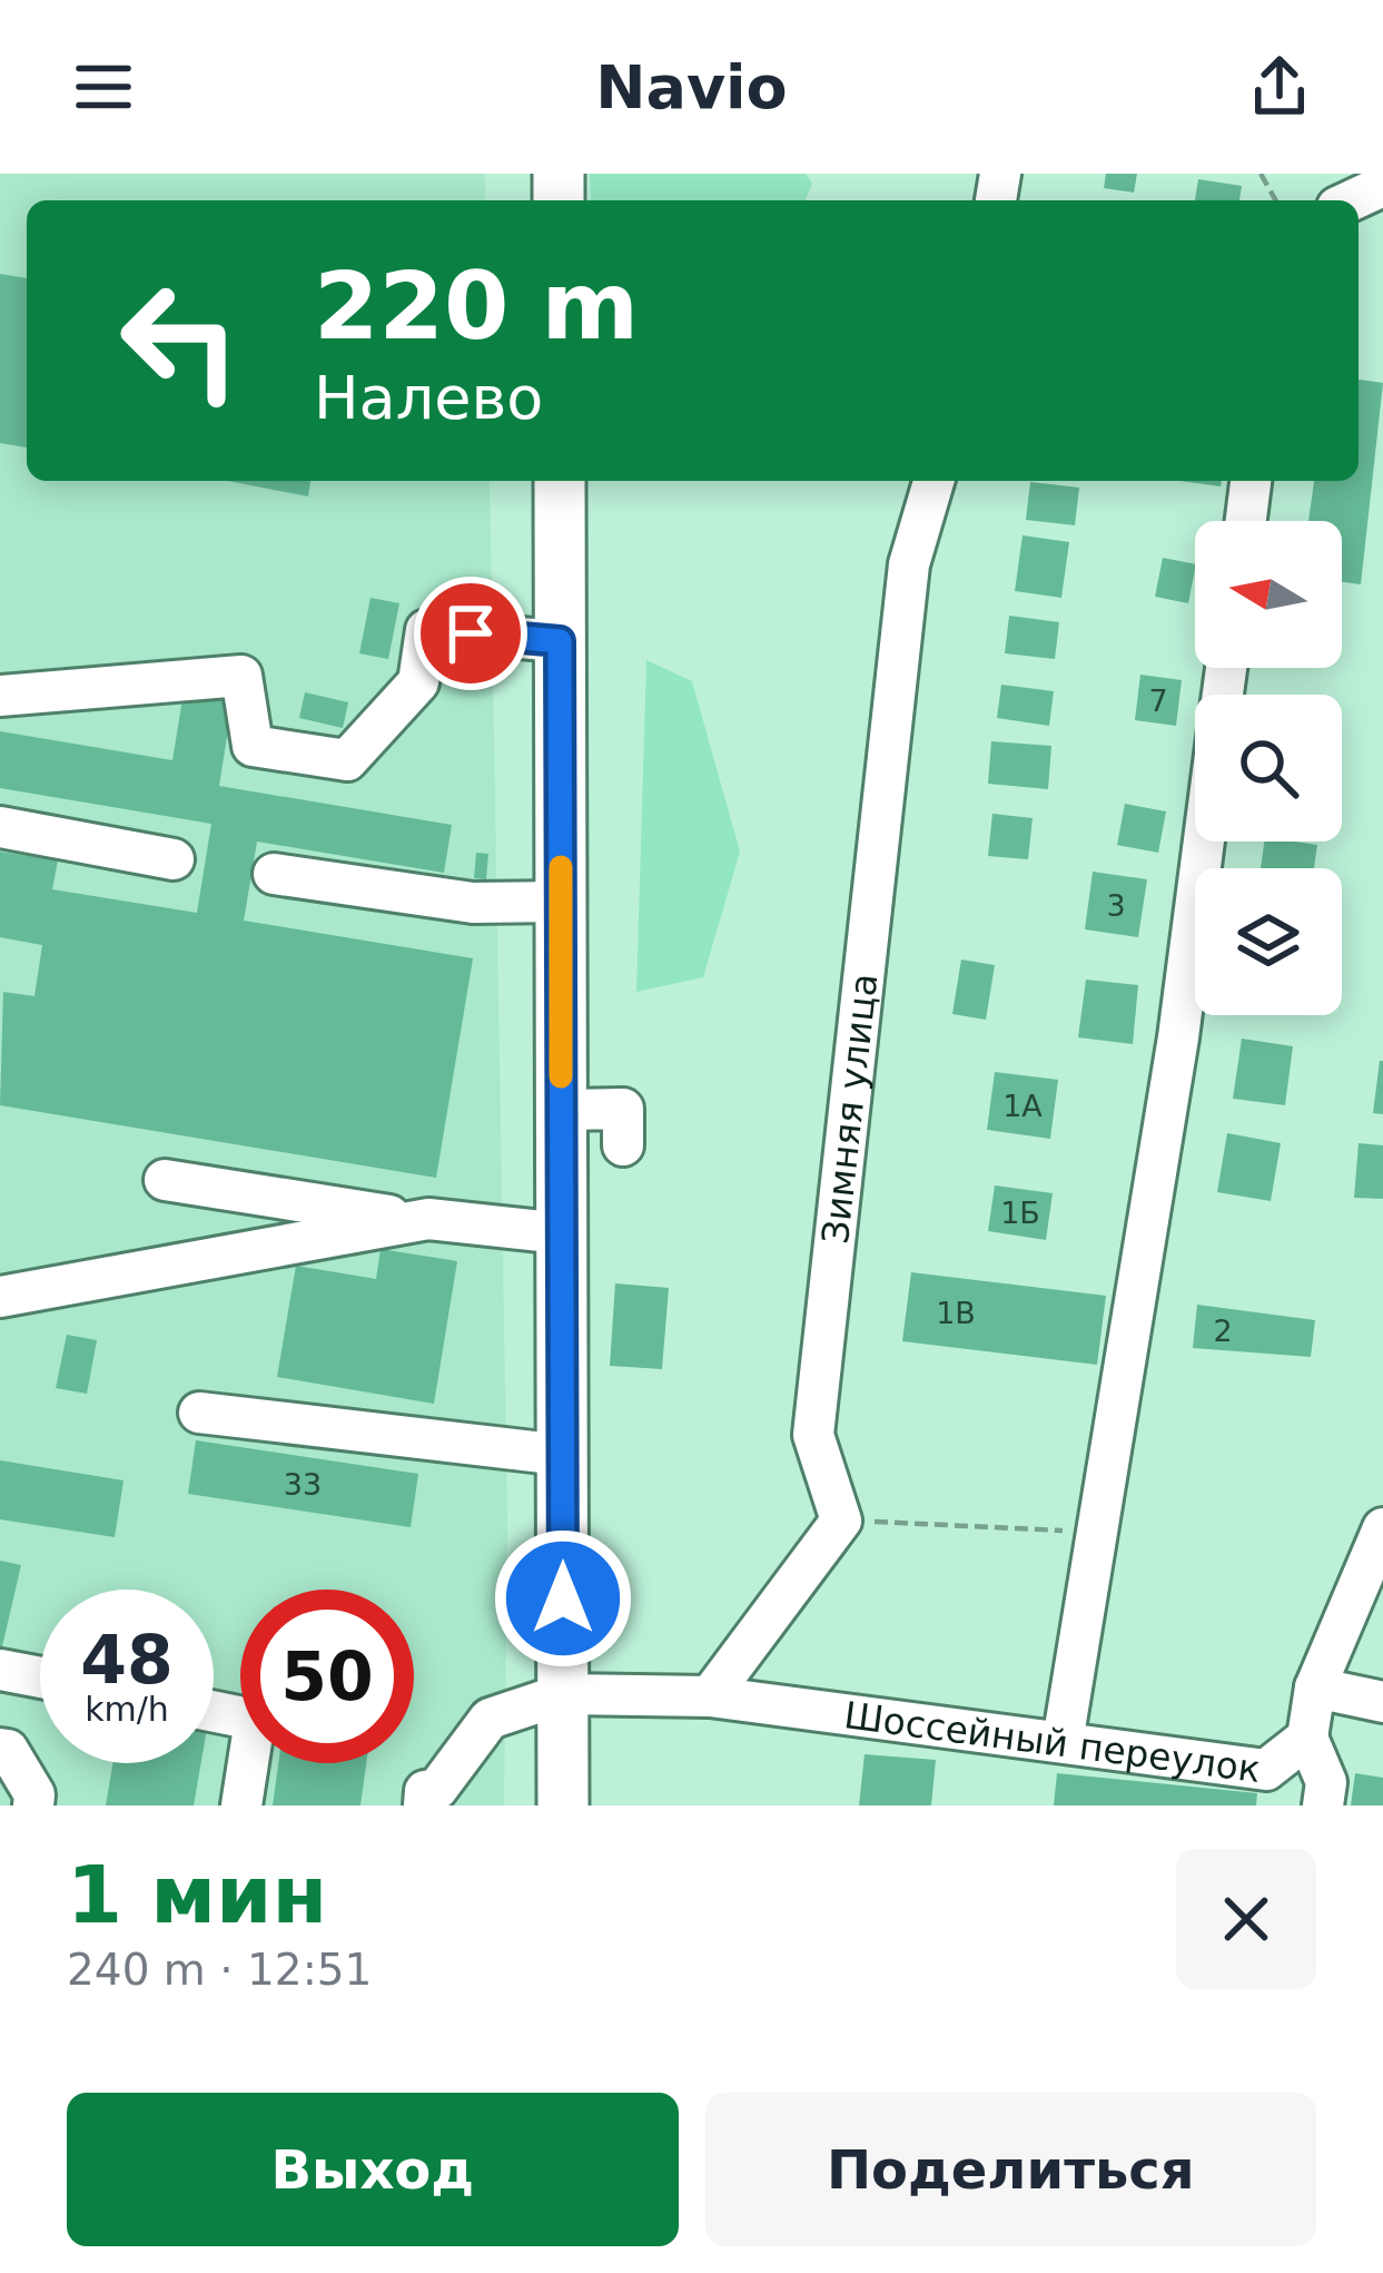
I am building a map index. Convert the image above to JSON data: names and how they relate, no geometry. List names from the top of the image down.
{
  "streets": {
    "street": ["Зимняя улица", "Шоссейный переулок"]
  },
  "house_numbers": [
    "7",
    "3",
    "1А",
    "1Б",
    "1В",
    "2",
    "33"
  ],
  "north": "left",
  "page": {
    "header": "Navio",
    "turn": ["220 m", "Налево"],
    "speed": "48 km/h",
    "limit": "50",
    "heading": ["1 мин", "240 m · 12:51"],
    "buttons": ["Выход", "Поделиться"]
  }
}
